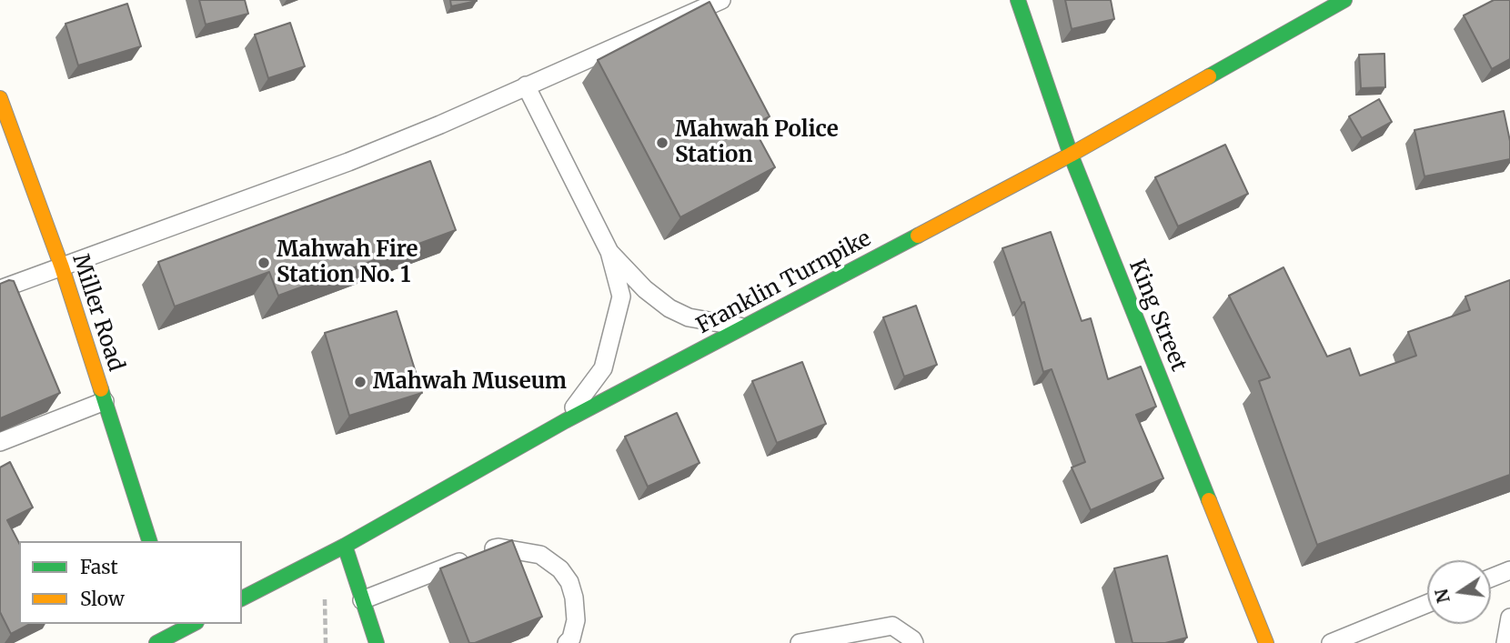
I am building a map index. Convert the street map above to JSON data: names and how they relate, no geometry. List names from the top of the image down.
{
  "streets": {
    "main road": ["Franklin Turnpike", "Miller Road", "King Street"]
  },
  "crossings": [
    ["Franklin Turnpike", "King Street"]
  ],
  "places": ["Mahwah Police Station", "Mahwah Fire Station No. 1", "Mahwah Museum"],
  "legend": ["Fast", "Slow"],
  "north": "left"
}
